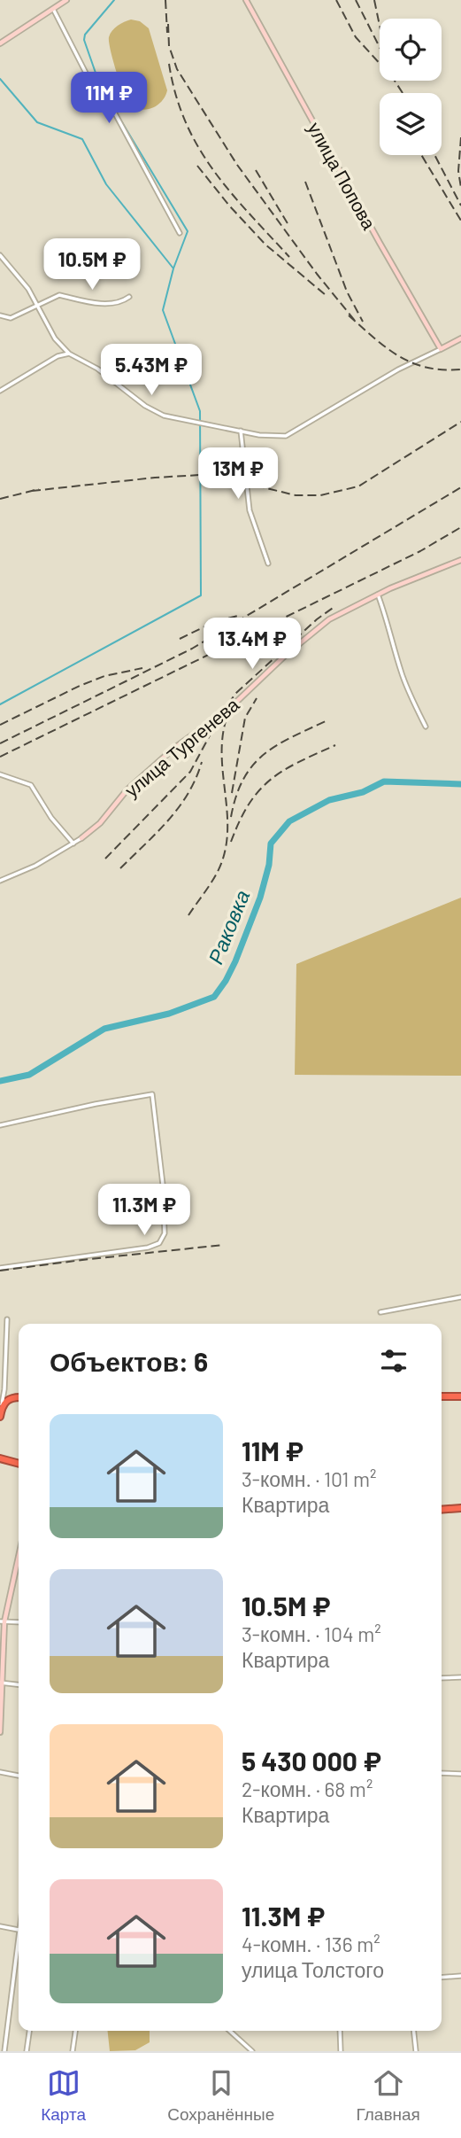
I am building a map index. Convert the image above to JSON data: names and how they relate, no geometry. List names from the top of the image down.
{
  "streets": {
    "street": ["улица Попова", "улица Тургенева"]
  },
  "water": ["Раковка"],
  "page": {
    "price": [
      "11M ₽",
      "10.5M ₽",
      "5.43M ₽",
      "13M ₽",
      "13.4M ₽",
      "11.3M ₽"
    ],
    "heading": "Объектов: 6",
    "list": [
      {
        "name": "11M ₽",
        "note": "3-комн. · 101 m² · Квартира"
      },
      {
        "name": "10.5M ₽",
        "note": "3-комн. · 104 m² · Квартира"
      },
      {
        "name": "5 430 000 ₽",
        "note": "2-комн. · 68 m² · Квартира"
      },
      {
        "name": "11.3M ₽",
        "note": "4-комн. · 136 m² · улица Толстого"
      }
    ],
    "tabs": ["Карта", "Сохранённые", "Главная"]
  }
}
